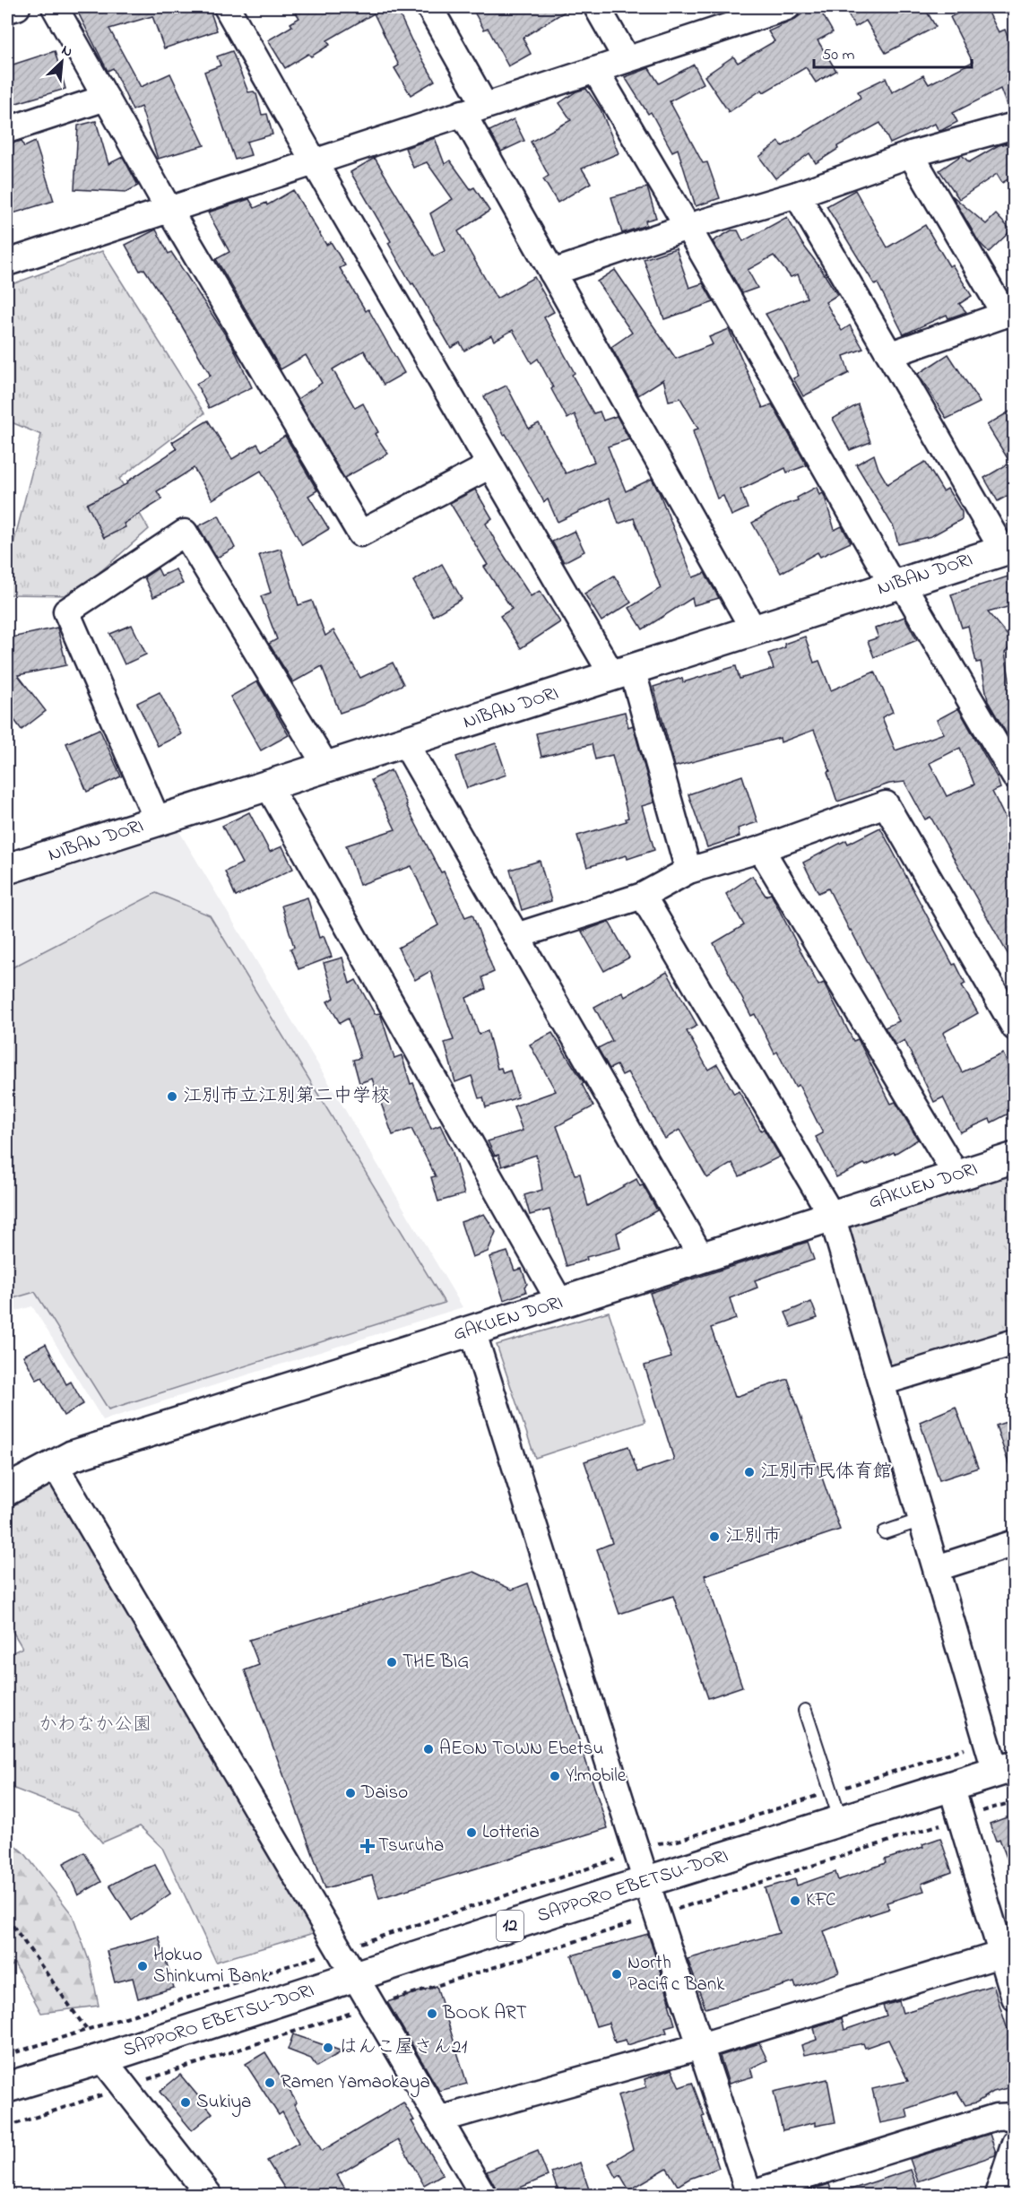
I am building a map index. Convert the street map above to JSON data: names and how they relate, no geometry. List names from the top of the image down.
{
  "streets": {
    "main road": [
      "NIBAN DORI",
      "GAKUEN DORI",
      "SAPPORO EBETSU-DORI",
      "12"
    ]
  },
  "parks": ["かわなか公園"],
  "places": {
    "other": [
      "江別市立江別第二中学校",
      "江別市民体育館",
      "江別市",
      "THE BIG",
      "AEON TOWN Ebetsu",
      "Y!mobile",
      "Daiso",
      "Lotteria",
      "KFC",
      "Hokuo Shinkumi Bank",
      "North Pacific Bank",
      "BOOK ART",
      "はんこ屋さん21",
      "Ramen Yamaokaya",
      "Sukiya"
    ],
    "health": ["Tsuruha"]
  },
  "scale_bar": "50 m",
  "north": "top right"
}
